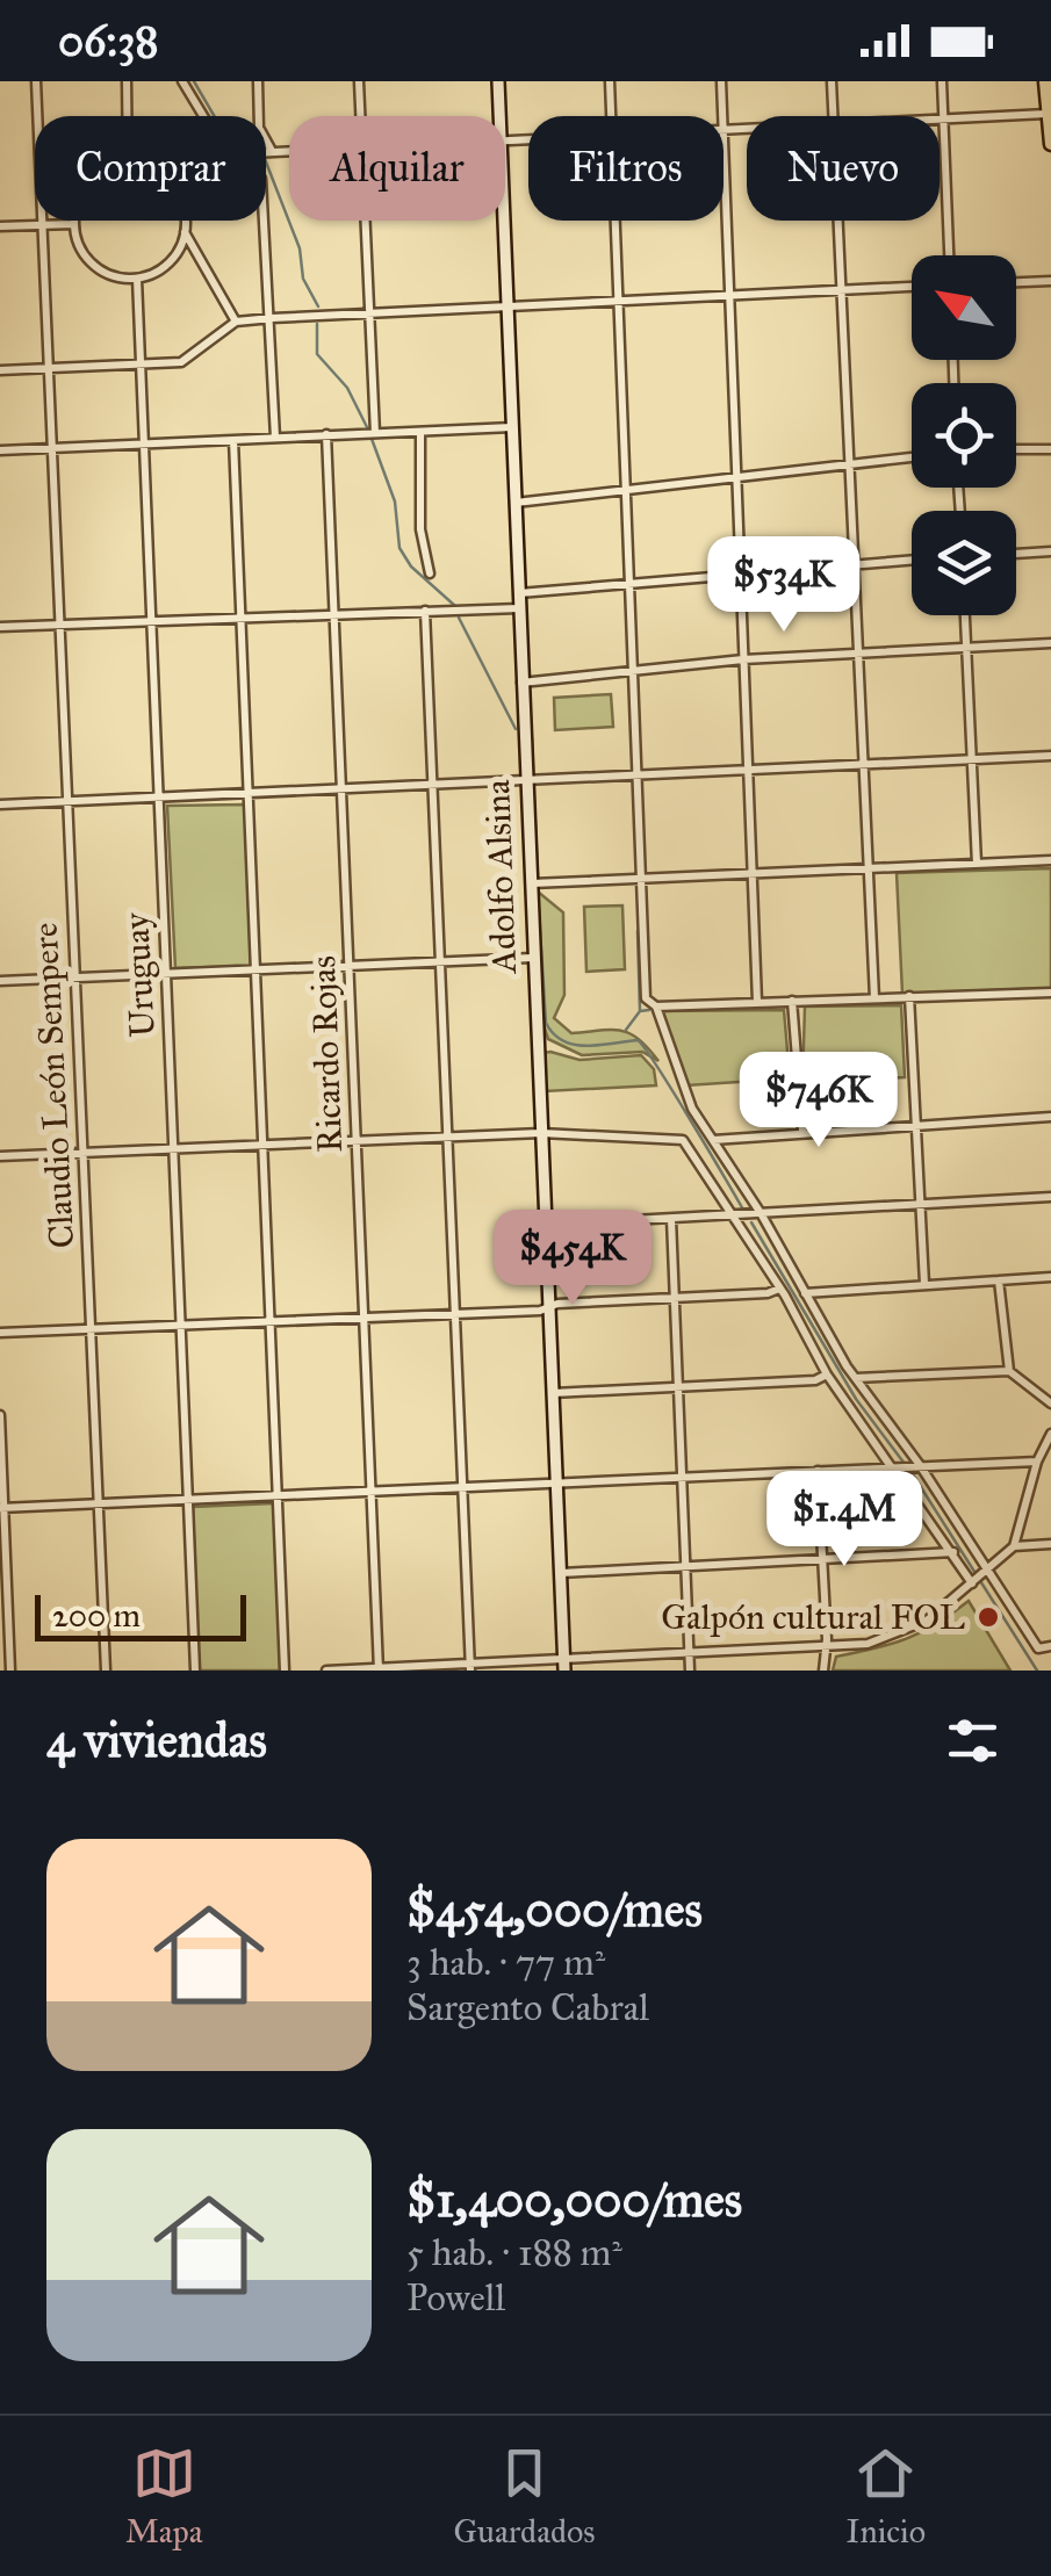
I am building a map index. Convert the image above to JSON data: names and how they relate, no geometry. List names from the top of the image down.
{
  "streets": {
    "street": [
      "Adolfo Alsina",
      "Uruguay",
      "Ricardo Rojas",
      "Claudio León Sempere"
    ]
  },
  "places": ["Galpón cultural FOL"],
  "scale_bar": "200 m",
  "north": "top left",
  "page": {
    "status": "06:38",
    "chip": [
      "Comprar",
      "Alquilar",
      "Filtros",
      "Nuevo"
    ],
    "price": [
      "$534K",
      "$746K",
      "$454K",
      "$1.4M"
    ],
    "scale": "200 m",
    "heading": "4 viviendas",
    "list": [
      {
        "name": "$454,000/mes",
        "note": "3 hab. · 77 m² · Sargento Cabral"
      },
      {
        "name": "$1,400,000/mes",
        "note": "5 hab. · 188 m² · Powell"
      }
    ],
    "tabs": ["Mapa", "Guardados", "Inicio"]
  }
}
